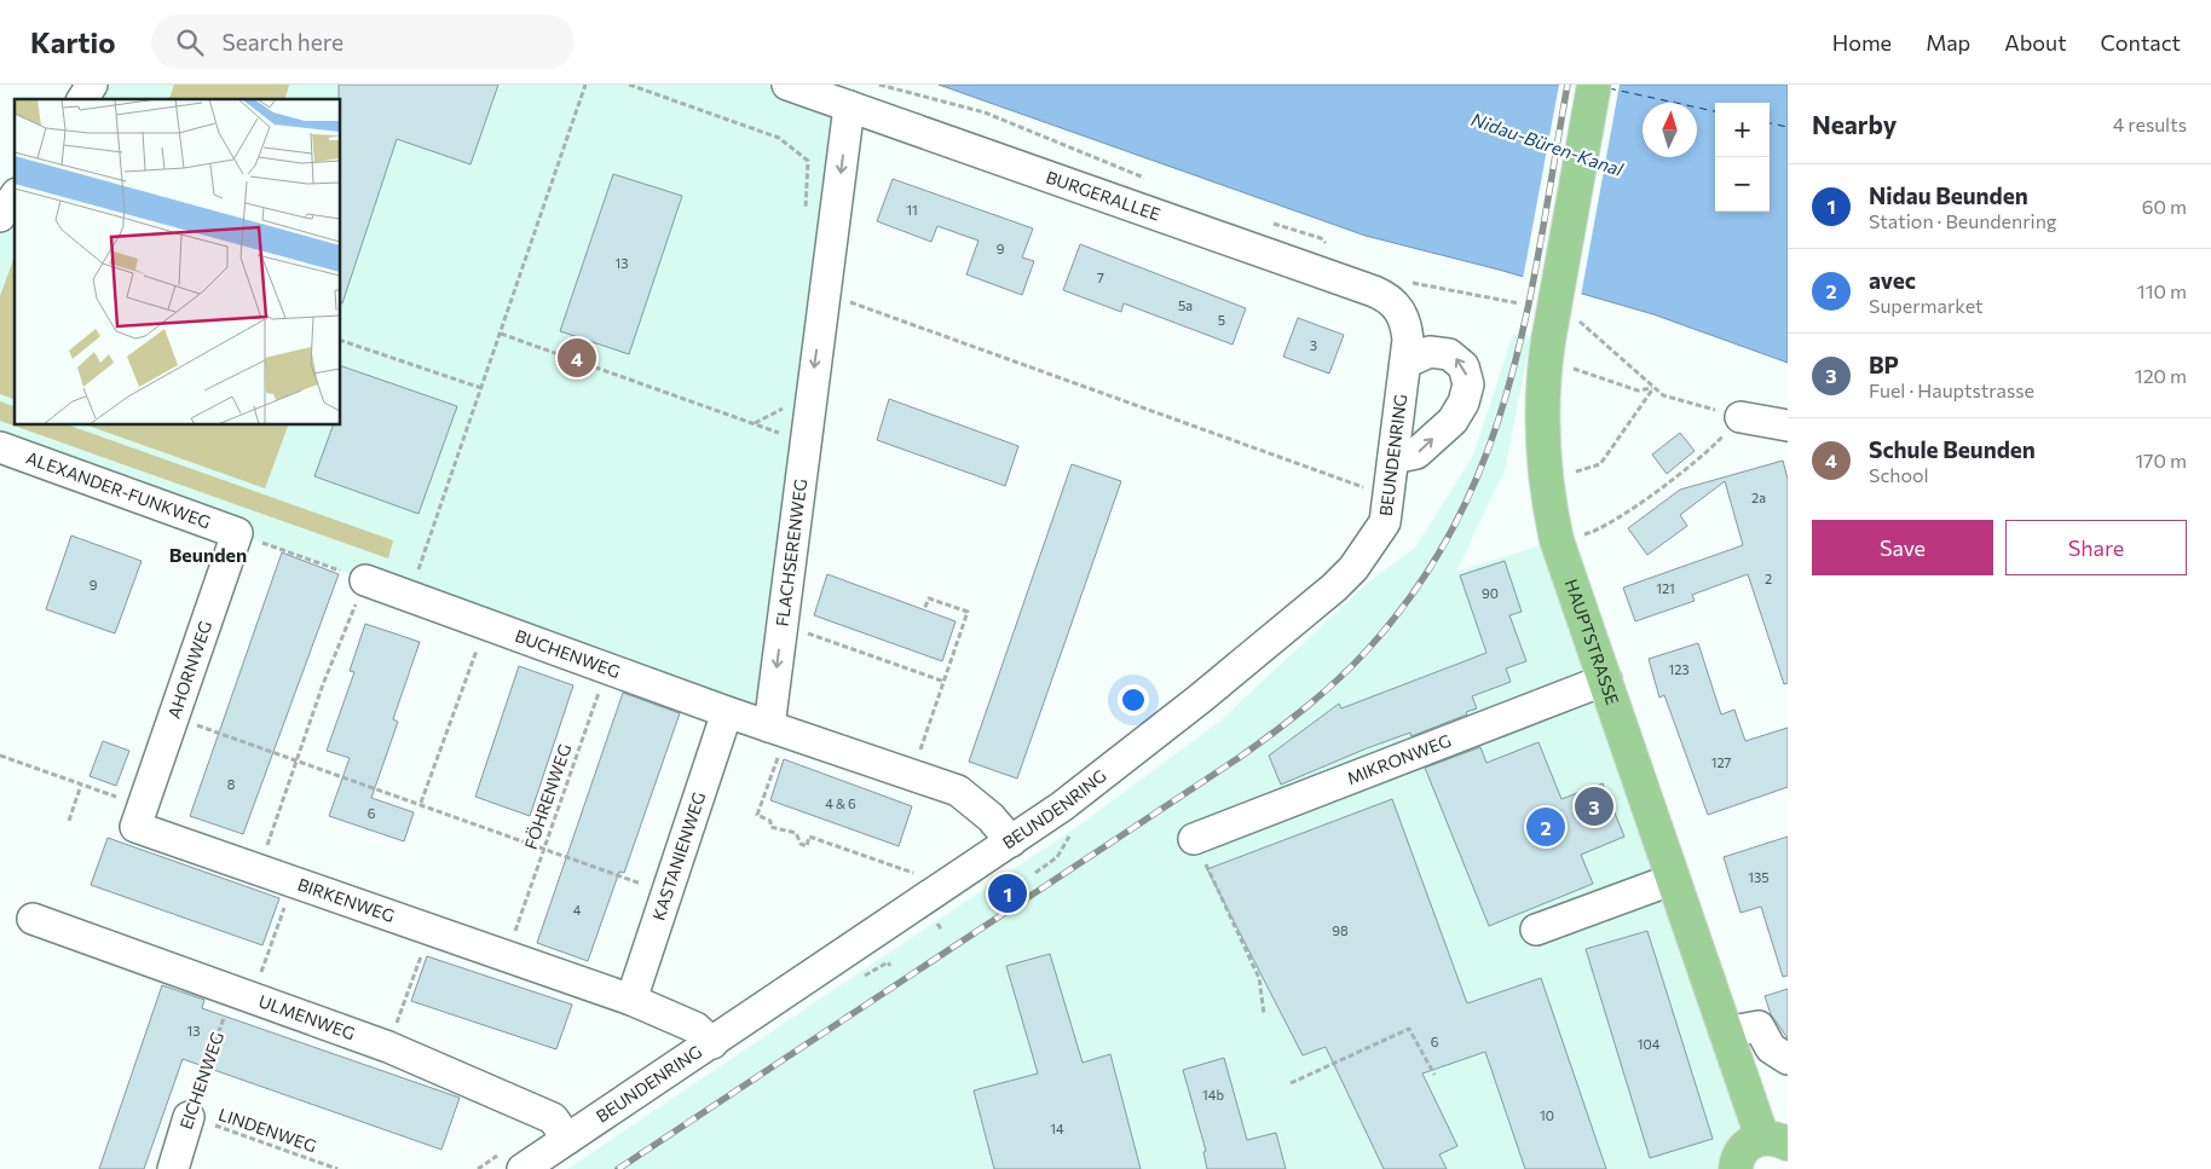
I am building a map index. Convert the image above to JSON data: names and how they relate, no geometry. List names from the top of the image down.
{
  "streets": {
    "main road": ["HAUPTSTRASSE"],
    "street": [
      "BURGERALLEE",
      "BEUNDENRING",
      "ALEXANDER-FUNKWEG",
      "FLACHSERENWEG",
      "BUCHENWEG",
      "AHORNWEG",
      "MIKRONWEG",
      "KASTANIENWEG",
      "BIRKENWEG",
      "ULMENWEG",
      "EICHENWEG"
    ],
    "path": ["FÖHRENWEG", "LINDENWEG"]
  },
  "crossings": [
    ["BURGERALLEE", "BEUNDENRING"],
    ["BURGERALLEE", "FLACHSERENWEG"],
    ["BEUNDENRING", "BIRKENWEG"],
    ["BEUNDENRING", "ULMENWEG"],
    ["ALEXANDER-FUNKWEG", "AHORNWEG"],
    ["FLACHSERENWEG", "BUCHENWEG"],
    ["HAUPTSTRASSE", "MIKRONWEG"],
    ["BUCHENWEG", "FÖHRENWEG"],
    ["BUCHENWEG", "KASTANIENWEG"],
    ["AHORNWEG", "BIRKENWEG"],
    ["KASTANIENWEG", "BIRKENWEG"],
    ["BIRKENWEG", "EICHENWEG"],
    ["ULMENWEG", "EICHENWEG"],
    ["EICHENWEG", "LINDENWEG"]
  ],
  "one_way": ["FLACHSERENWEG"],
  "districts": ["Beunden"],
  "water": ["Nidau-Büren-Kanal"],
  "house_numbers": [
    "11",
    "9",
    "13",
    "7",
    "5a",
    "5",
    "3",
    "2a",
    "2",
    "9",
    "121",
    "90",
    "123",
    "127",
    "8",
    "4 & 6",
    "6",
    "135",
    "4",
    "98",
    "13",
    "6",
    "104",
    "14b",
    "10",
    "14"
  ],
  "north": "top",
  "page": {
    "header": "Kartio",
    "search": "Search here",
    "nav": [
      "Home",
      "Map",
      "About",
      "Contact"
    ],
    "heading": ["Nearby", "4 results"],
    "map_buttons": ["+", "−"],
    "list": [
      {
        "mark": "1",
        "name": "Nidau Beunden",
        "note": "Station · Beundenring",
        "value": "60 m"
      },
      {
        "mark": "2",
        "name": "avec",
        "note": "Supermarket",
        "value": "110 m"
      },
      {
        "mark": "3",
        "name": "BP",
        "note": "Fuel · Hauptstrasse",
        "value": "120 m"
      },
      {
        "mark": "4",
        "name": "Schule Beunden",
        "note": "School",
        "value": "170 m"
      }
    ],
    "pins": [
      "4",
      "3",
      "2",
      "1"
    ],
    "buttons": ["Save", "Share"]
  }
}
